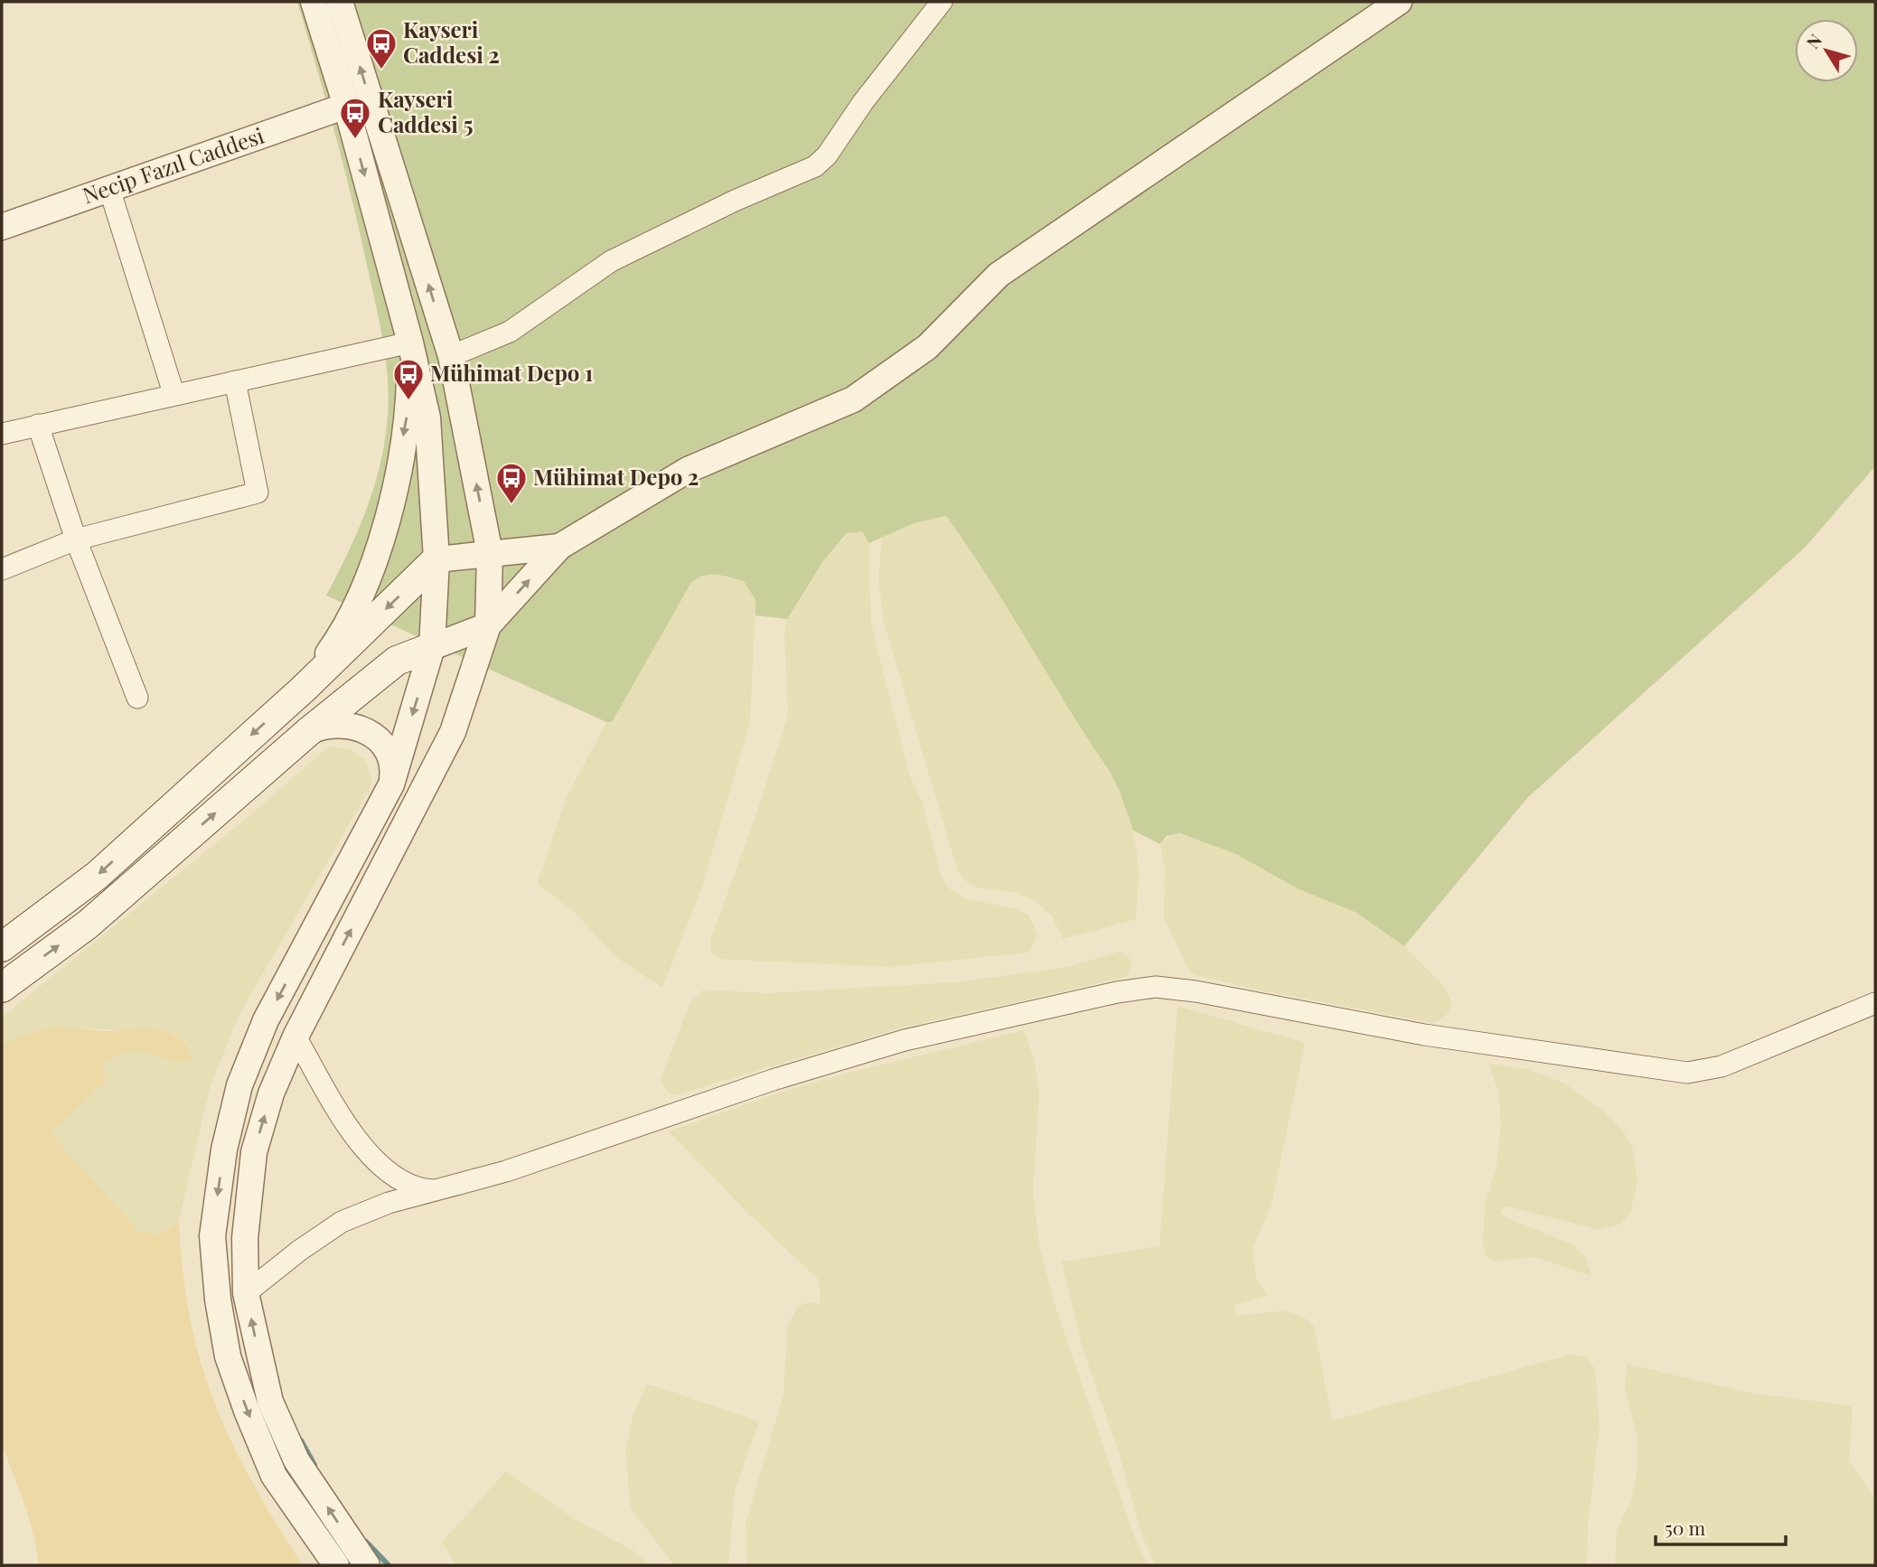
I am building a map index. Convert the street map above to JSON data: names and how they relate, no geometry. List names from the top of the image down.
{
  "streets": {
    "street": ["Necip Fazıl Caddesi"]
  },
  "places": {
    "bus stop": [
      "Kayseri Caddesi 2",
      "Kayseri Caddesi 5",
      "Mühimat Depo 1",
      "Mühimat Depo 2"
    ]
  },
  "scale_bar": "50 m",
  "north": "top left"
}
